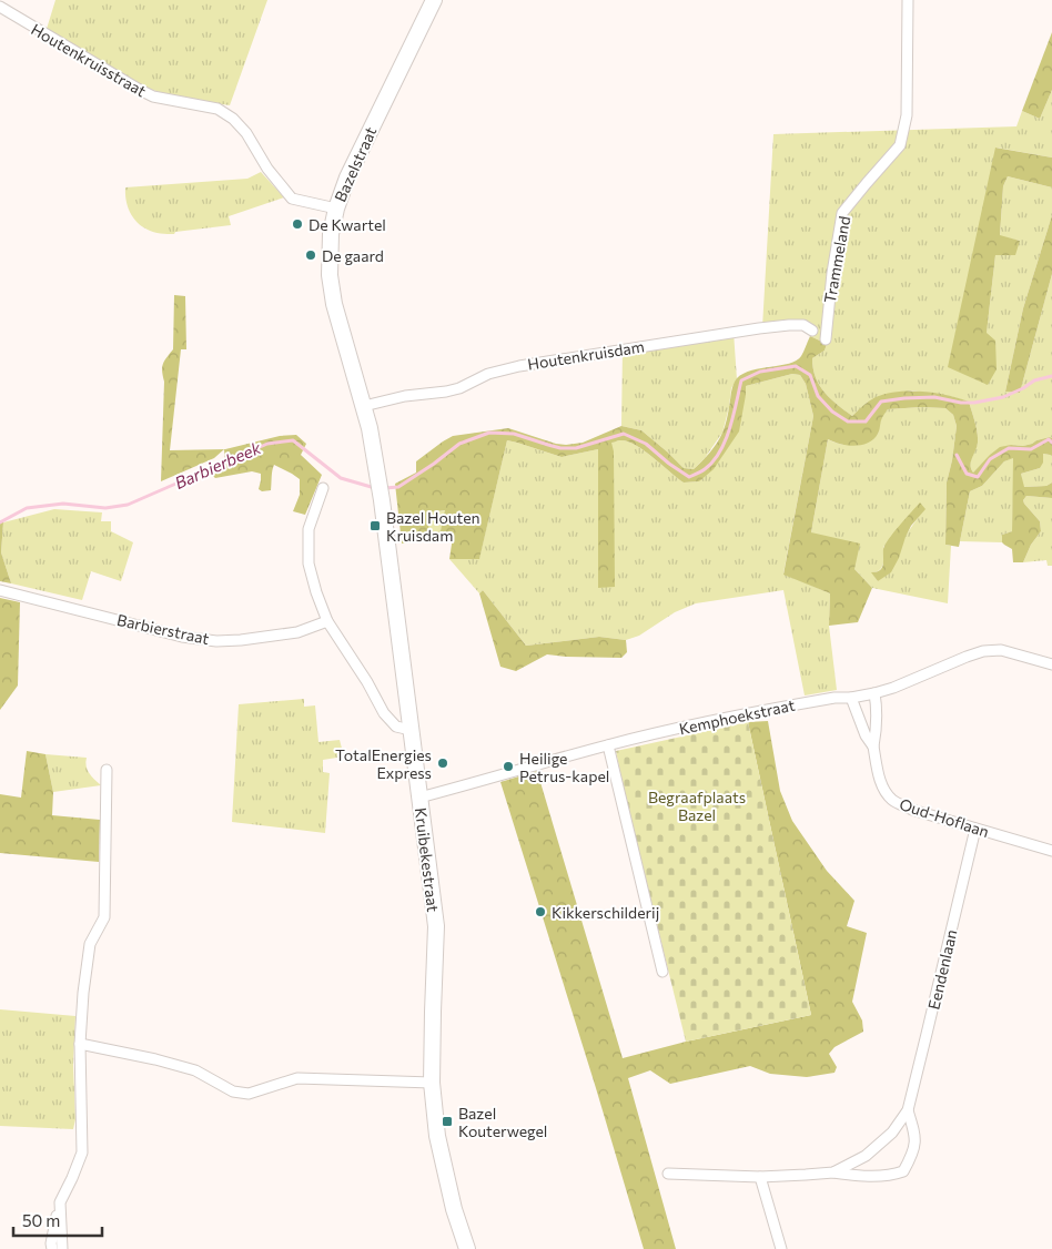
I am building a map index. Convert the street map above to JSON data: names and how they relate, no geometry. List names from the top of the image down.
{
  "streets": {
    "main road": ["Bazelstraat", "Kruibekestraat"],
    "street": [
      "Houtenkruisstraat",
      "Trammeland",
      "Houtenkruisdam",
      "Barbierstraat",
      "Kemphoekstraat",
      "Oud-Hoflaan",
      "Eendenlaan"
    ]
  },
  "crossings": [
    ["Houtenkruisstraat", "Bazelstraat"],
    ["Bazelstraat", "Houtenkruisdam"],
    ["Bazelstraat", "Kruibekestraat"],
    ["Kemphoekstraat", "Oud-Hoflaan"],
    ["Kemphoekstraat", "Kruibekestraat"],
    ["Oud-Hoflaan", "Eendenlaan"]
  ],
  "water": ["Barbierbeek"],
  "parks": ["Begraafplaats Bazel"],
  "places": {
    "other": [
      "De Kwartel",
      "De gaard",
      "TotalEnergies Express",
      "Heilige Petrus-kapel",
      "Kikkerschilderij"
    ],
    "transit": ["Bazel Houten Kruisdam", "Bazel Kouterwegel"]
  },
  "scale_bar": "50 m"
}
